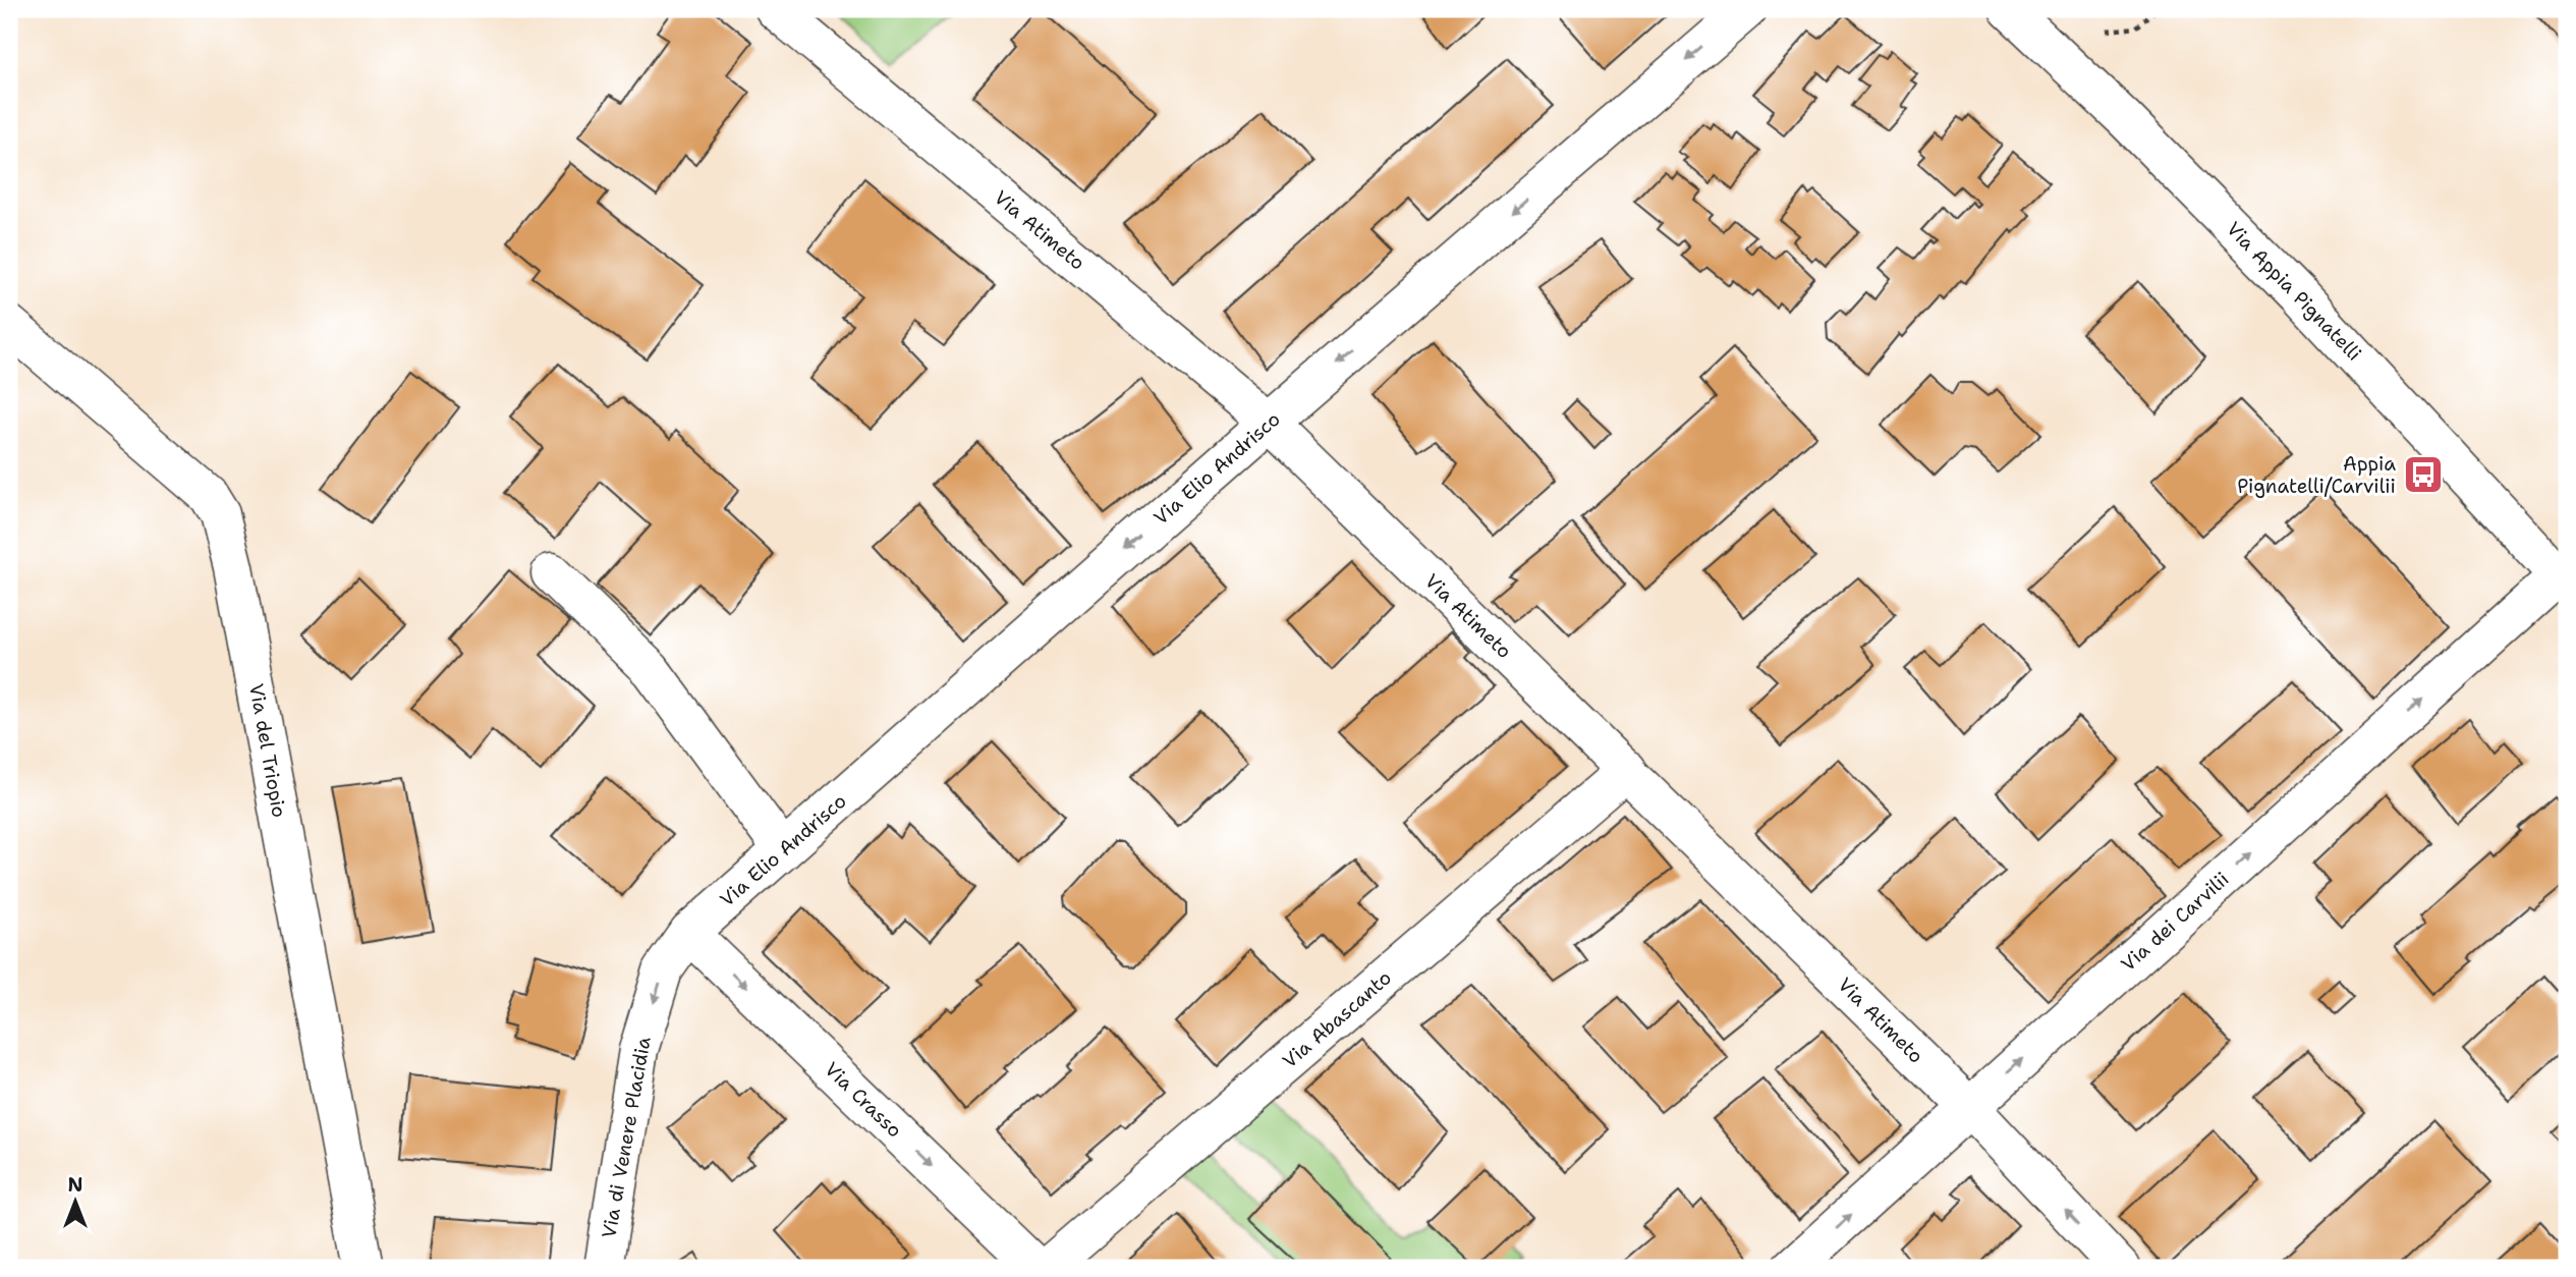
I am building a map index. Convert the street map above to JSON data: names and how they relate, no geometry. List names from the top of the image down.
{
  "streets": {
    "street": [
      "Via Atimeto",
      "Via Appia Pignatelli",
      "Via Elio Andrisco",
      "Via del Triopio",
      "Via dei Carvilii",
      "Via Abascanto",
      "Via Crasso",
      "Via di Venere Placidia"
    ]
  },
  "crossings": [
    ["Via Atimeto", "Via Elio Andrisco"],
    ["Via Atimeto", "Via dei Carvilii"],
    ["Via Atimeto", "Via Abascanto"],
    ["Via Appia Pignatelli", "Via dei Carvilii"],
    ["Via Elio Andrisco", "Via Crasso"],
    ["Via Elio Andrisco", "Via di Venere Placidia"],
    ["Via Crasso", "Via di Venere Placidia"]
  ],
  "one_way": [
    "Via Elio Andrisco",
    "Via dei Carvilii",
    "Via Crasso",
    "Via di Venere Placidia"
  ],
  "places": {
    "bus stop": ["Appia Pignatelli/Carvilii"]
  },
  "north": "top"
}
